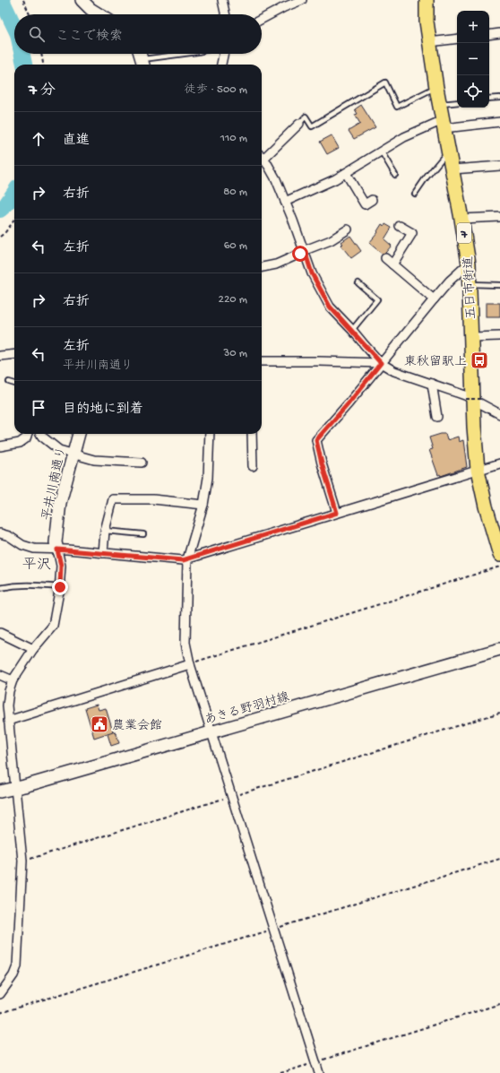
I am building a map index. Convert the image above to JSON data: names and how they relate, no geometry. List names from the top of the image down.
{
  "streets": {
    "main road": [
      "7",
      "五日市街道",
      "平井川南通り",
      "あきる野羽村線"
    ]
  },
  "crossings": [
    ["平井川南通り", "あきる野羽村線"]
  ],
  "districts": ["平沢"],
  "places": {
    "bus stop": ["東秋留駅上"],
    "public building": ["農業会館"]
  },
  "page": {
    "map_buttons": ["+", "−"],
    "search": "ここで検索",
    "heading": ["7 分", "徒歩 · 500 m"],
    "list": [
      ["直進", "110 m"],
      ["右折", "80 m"],
      ["左折", "60 m"],
      ["右折", "220 m"],
      ["左折", "平井川南通り", "30 m"],
      "目的地に到着"
    ]
  }
}
